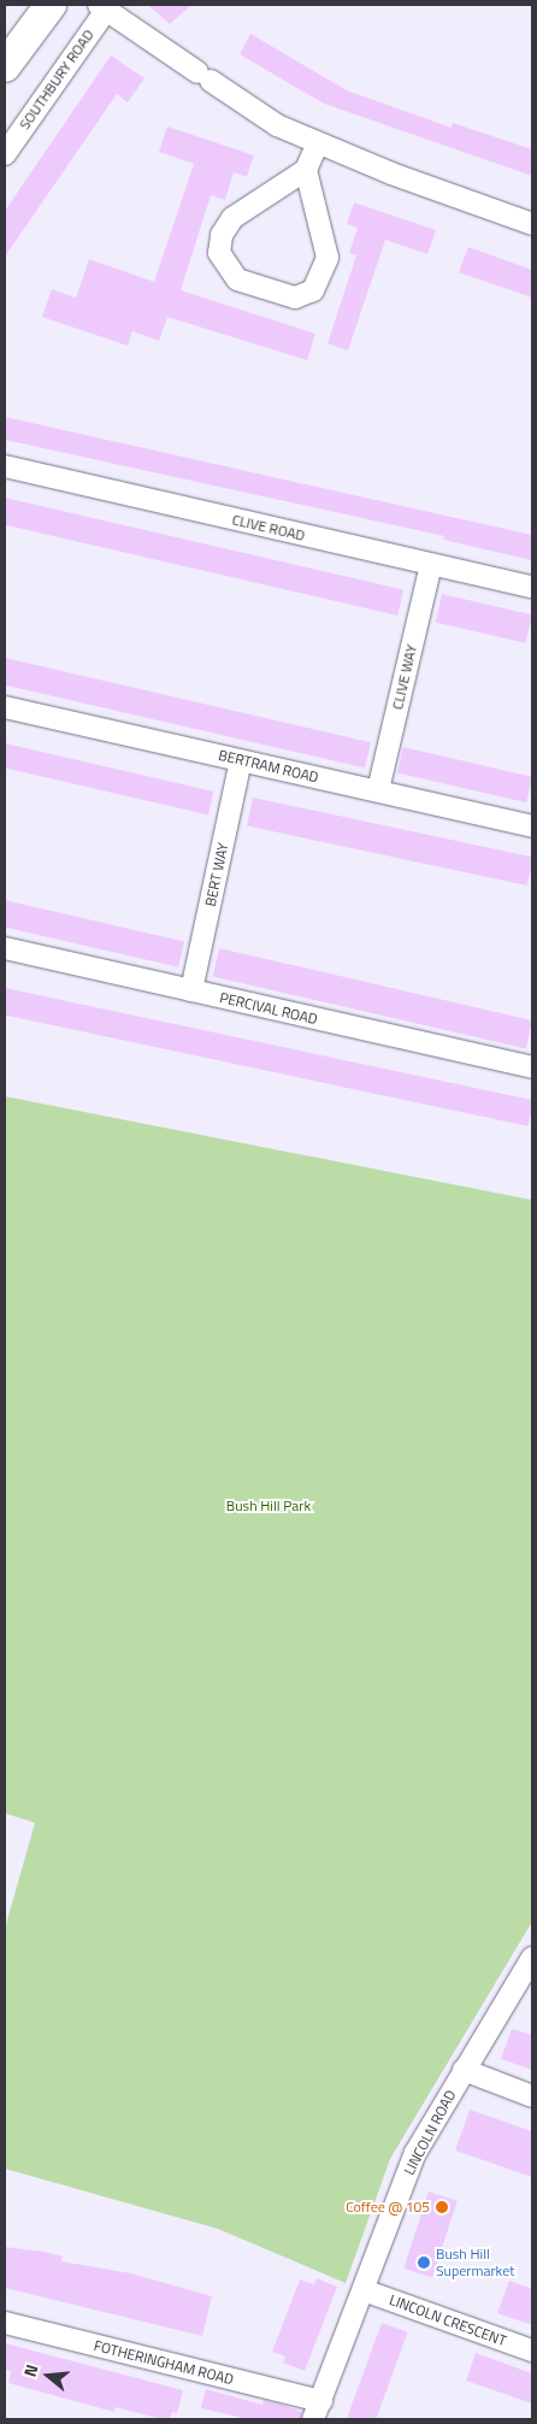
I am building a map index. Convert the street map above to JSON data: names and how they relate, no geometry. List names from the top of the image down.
{
  "streets": {
    "street": [
      "SOUTHBURY ROAD",
      "CLIVE ROAD",
      "CLIVE WAY",
      "BERTRAM ROAD",
      "BERT WAY",
      "PERCIVAL ROAD",
      "LINCOLN ROAD",
      "LINCOLN CRESCENT",
      "FOTHERINGHAM ROAD"
    ]
  },
  "crossings": [
    ["CLIVE ROAD", "CLIVE WAY"],
    ["CLIVE WAY", "BERTRAM ROAD"],
    ["BERTRAM ROAD", "BERT WAY"],
    ["BERT WAY", "PERCIVAL ROAD"],
    ["LINCOLN ROAD", "LINCOLN CRESCENT"],
    ["LINCOLN ROAD", "FOTHERINGHAM ROAD"]
  ],
  "parks": ["Bush Hill Park"],
  "places": ["Coffee @ 105", "Bush Hill Supermarket"],
  "north": "left"
}
